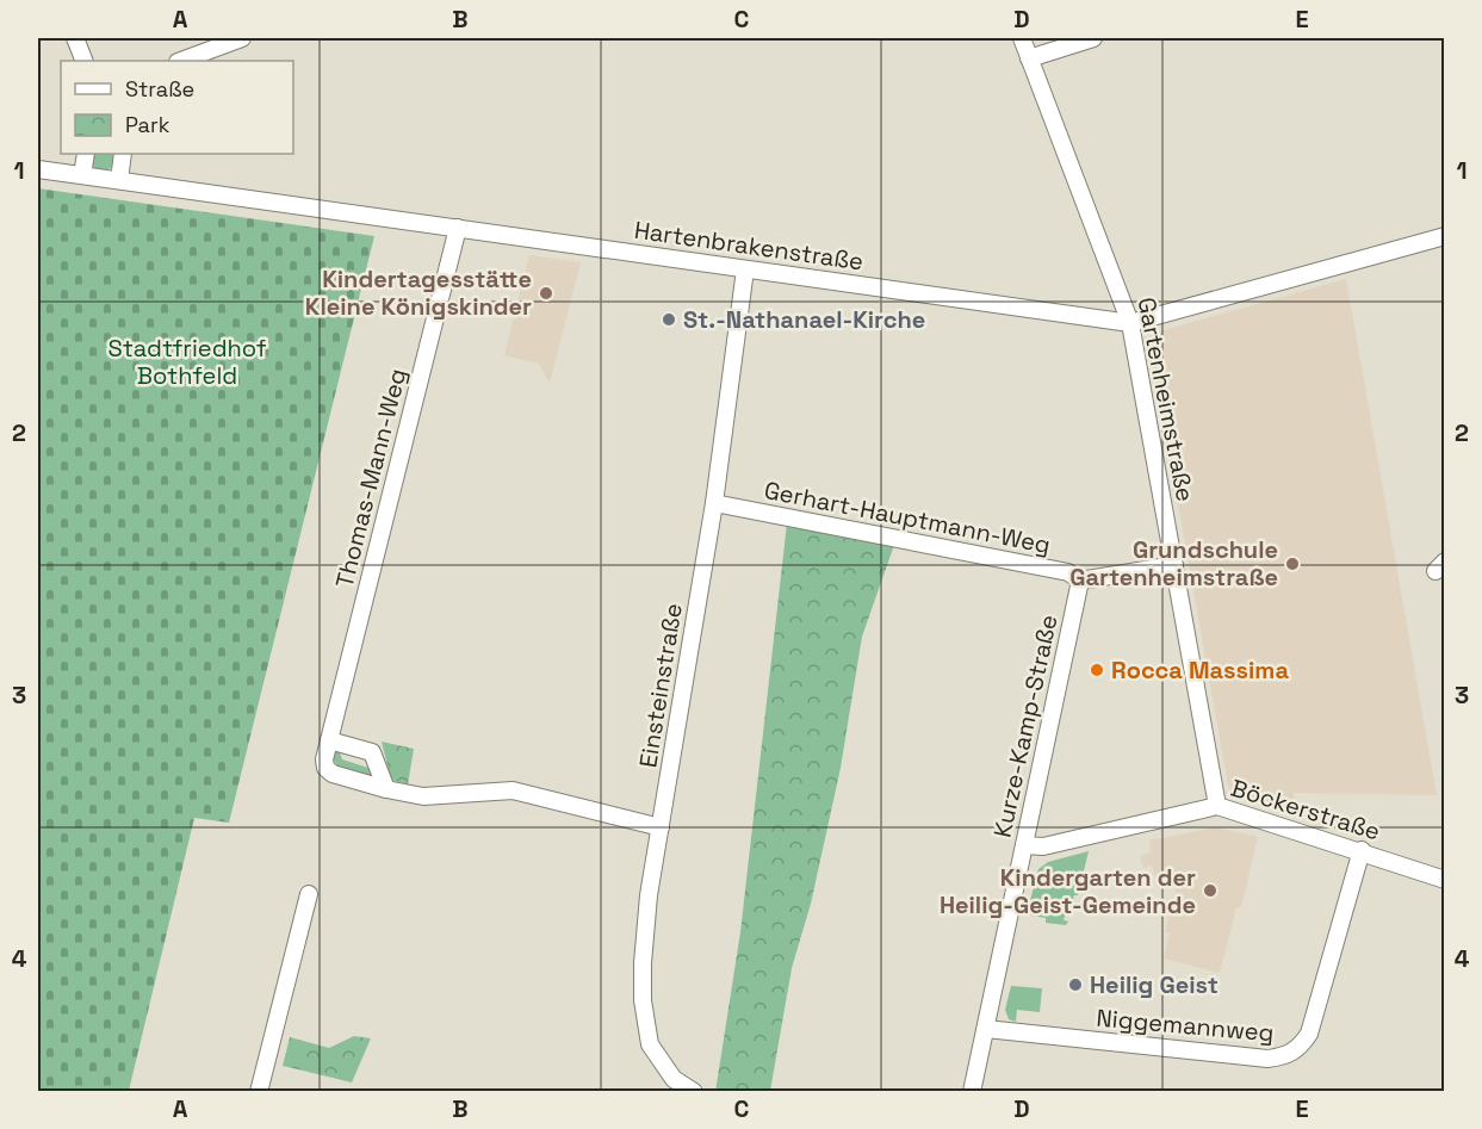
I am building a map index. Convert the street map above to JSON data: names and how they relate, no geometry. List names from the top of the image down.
{
  "streets": {
    "street": [
      "Hartenbrakenstraße",
      "Gartenheimstraße",
      "Thomas-Mann-Weg",
      "Gerhart-Hauptmann-Weg",
      "Einsteinstraße",
      "Kurze-Kamp-Straße",
      "Böckerstraße",
      "Niggemannweg"
    ]
  },
  "crossings": [
    ["Hartenbrakenstraße", "Gartenheimstraße"],
    ["Hartenbrakenstraße", "Thomas-Mann-Weg"],
    ["Hartenbrakenstraße", "Einsteinstraße"],
    ["Gartenheimstraße", "Böckerstraße"],
    ["Thomas-Mann-Weg", "Einsteinstraße"],
    ["Gerhart-Hauptmann-Weg", "Einsteinstraße"],
    ["Gerhart-Hauptmann-Weg", "Kurze-Kamp-Straße"],
    ["Kurze-Kamp-Straße", "Böckerstraße"],
    ["Kurze-Kamp-Straße", "Niggemannweg"],
    ["Böckerstraße", "Niggemannweg"]
  ],
  "parks": ["Stadtfriedhof Bothfeld"],
  "places": [
    "Kindertagesstätte Kleine Königskinder",
    "St.-Nathanael-Kirche",
    "Grundschule Gartenheimstraße",
    "Rocca Massima",
    "Kindergarten der Heilig-Geist-Gemeinde",
    "Heilig Geist"
  ],
  "legend": ["Straße", "Park"],
  "grid": {
    "columns": [
      "A",
      "B",
      "C",
      "D",
      "E"
    ],
    "rows": [
      "1",
      "2",
      "3",
      "4"
    ]
  }
}
